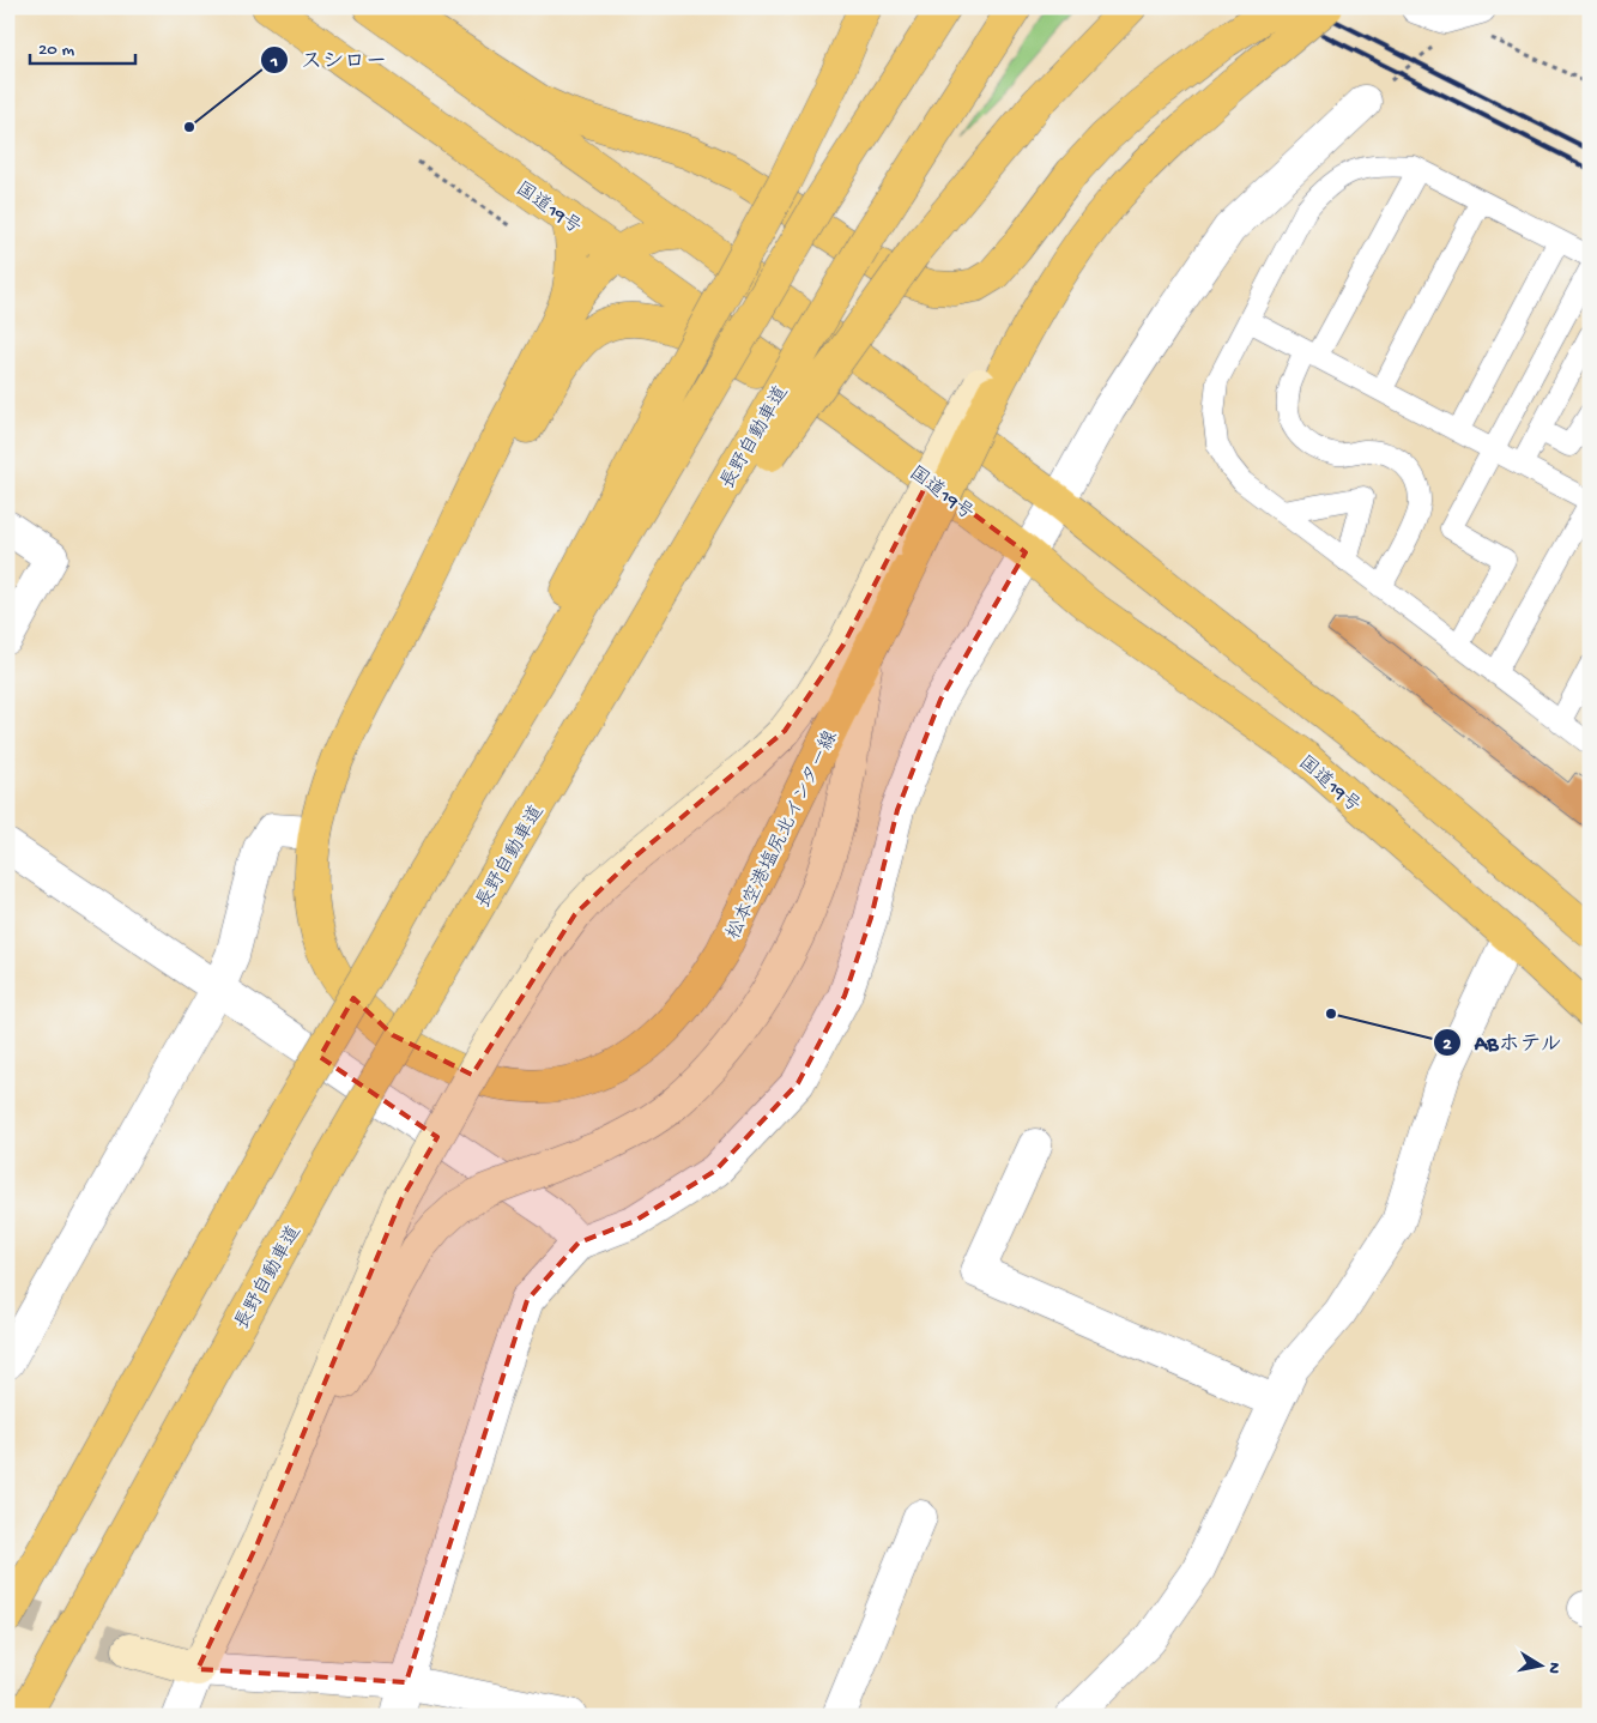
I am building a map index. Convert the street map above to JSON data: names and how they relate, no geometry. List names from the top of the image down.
{
  "streets": {
    "main road": ["国道19号", "長野自動車道", "松本空港塩尻北インター線"]
  },
  "places": ["スシロー", "ABホテル"],
  "scale_bar": "20 m",
  "north": "right"
}
